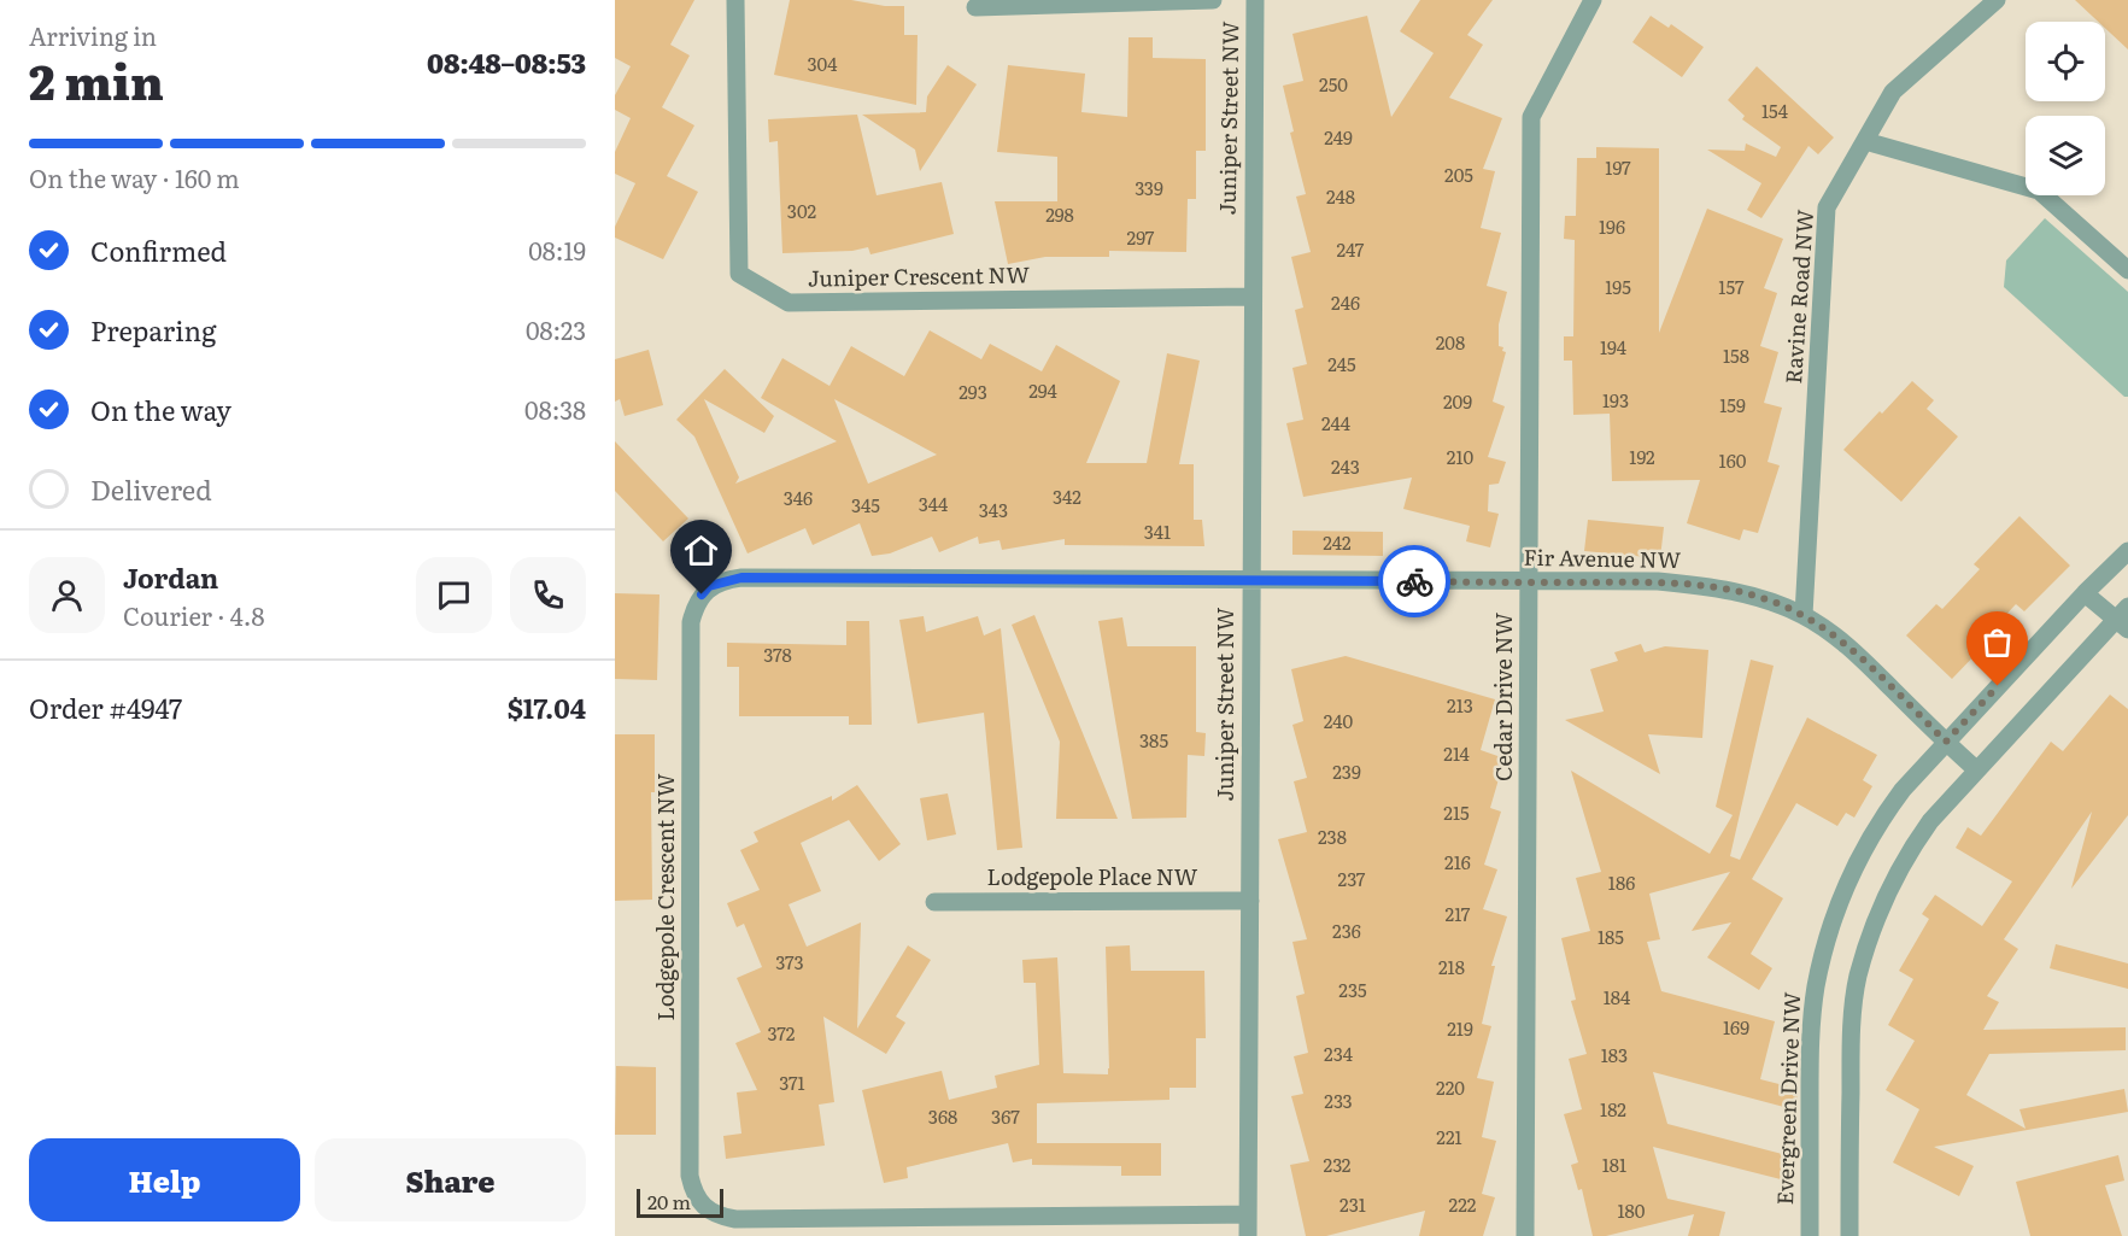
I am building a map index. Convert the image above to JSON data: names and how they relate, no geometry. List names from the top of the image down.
{
  "streets": {
    "street": [
      "Juniper Street NW",
      "Juniper Crescent NW",
      "Ravine Road NW",
      "Fir Avenue NW",
      "Cedar Drive NW",
      "Lodgepole Place NW",
      "Lodgepole Crescent NW",
      "Evergreen Drive NW"
    ]
  },
  "crossings": [
    ["Juniper Street NW", "Juniper Crescent NW"],
    ["Juniper Street NW", "Fir Avenue NW"],
    ["Juniper Street NW", "Lodgepole Place NW"],
    ["Juniper Street NW", "Lodgepole Crescent NW"],
    ["Ravine Road NW", "Fir Avenue NW"],
    ["Fir Avenue NW", "Cedar Drive NW"],
    ["Fir Avenue NW", "Lodgepole Crescent NW"],
    ["Fir Avenue NW", "Evergreen Drive NW"]
  ],
  "house_numbers": [
    "304",
    "250",
    "154",
    "249",
    "197",
    "205",
    "339",
    "248",
    "302",
    "298",
    "196",
    "297",
    "247",
    "195",
    "157",
    "246",
    "208",
    "194",
    "158",
    "245",
    "294",
    "293",
    "193",
    "209",
    "159",
    "244",
    "210",
    "192",
    "160",
    "243",
    "342",
    "346",
    "344",
    "345",
    "343",
    "341",
    "242",
    "378",
    "213",
    "240",
    "385",
    "214",
    "239",
    "215",
    "238",
    "216",
    "237",
    "186",
    "217",
    "236",
    "185",
    "373",
    "218",
    "235",
    "184",
    "169",
    "219",
    "372",
    "234",
    "183",
    "371",
    "220",
    "233",
    "182",
    "368",
    "367",
    "221",
    "232",
    "181",
    "231",
    "222",
    "180"
  ],
  "scale_bar": "20 m",
  "page": {
    "heading": ["2 min", "Arriving in", "08:48–08:53"],
    "panel": [
      "Jordan",
      "Courier · 4.8",
      "Order #4947",
      "$17.04"
    ],
    "bar": "On the way · 160 m",
    "list": [
      ["Confirmed", "08:19"],
      ["Preparing", "08:23"],
      ["On the way", "08:38"],
      "Delivered"
    ],
    "buttons": ["Help", "Share"],
    "scale": "20 m"
  }
}
